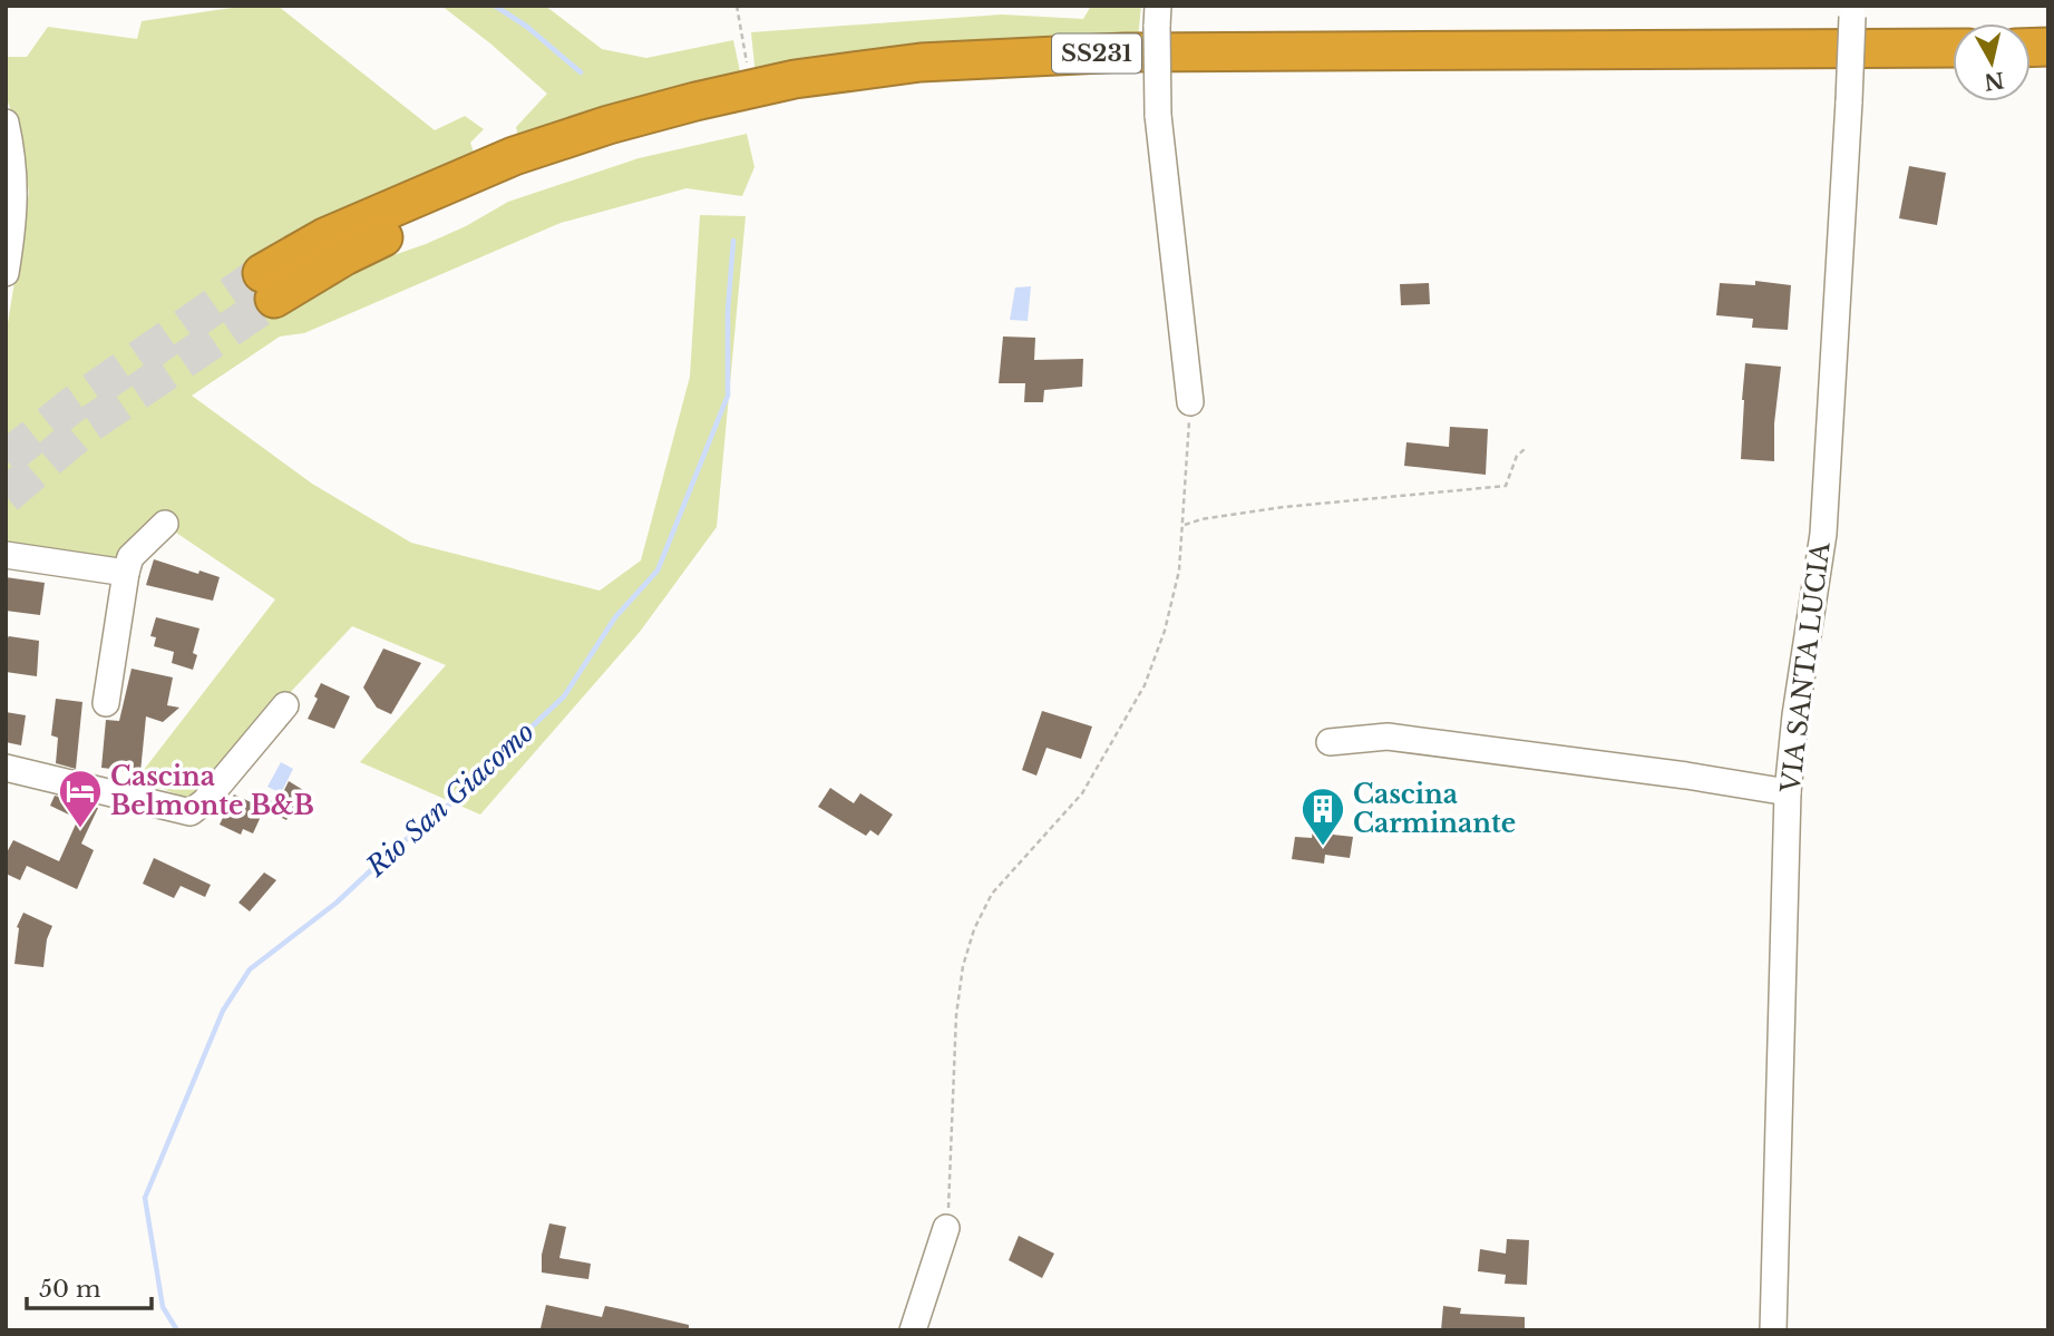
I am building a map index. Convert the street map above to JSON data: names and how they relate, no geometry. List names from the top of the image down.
{
  "streets": {
    "highway": ["SS231"],
    "street": ["VIA SANTA LUCIA"]
  },
  "water": ["Rio San Giacomo"],
  "places": {
    "hotel": ["Cascina Belmonte B&B"],
    "building": ["Cascina Carminante"]
  },
  "scale_bar": "50 m",
  "north": "bottom"
}
